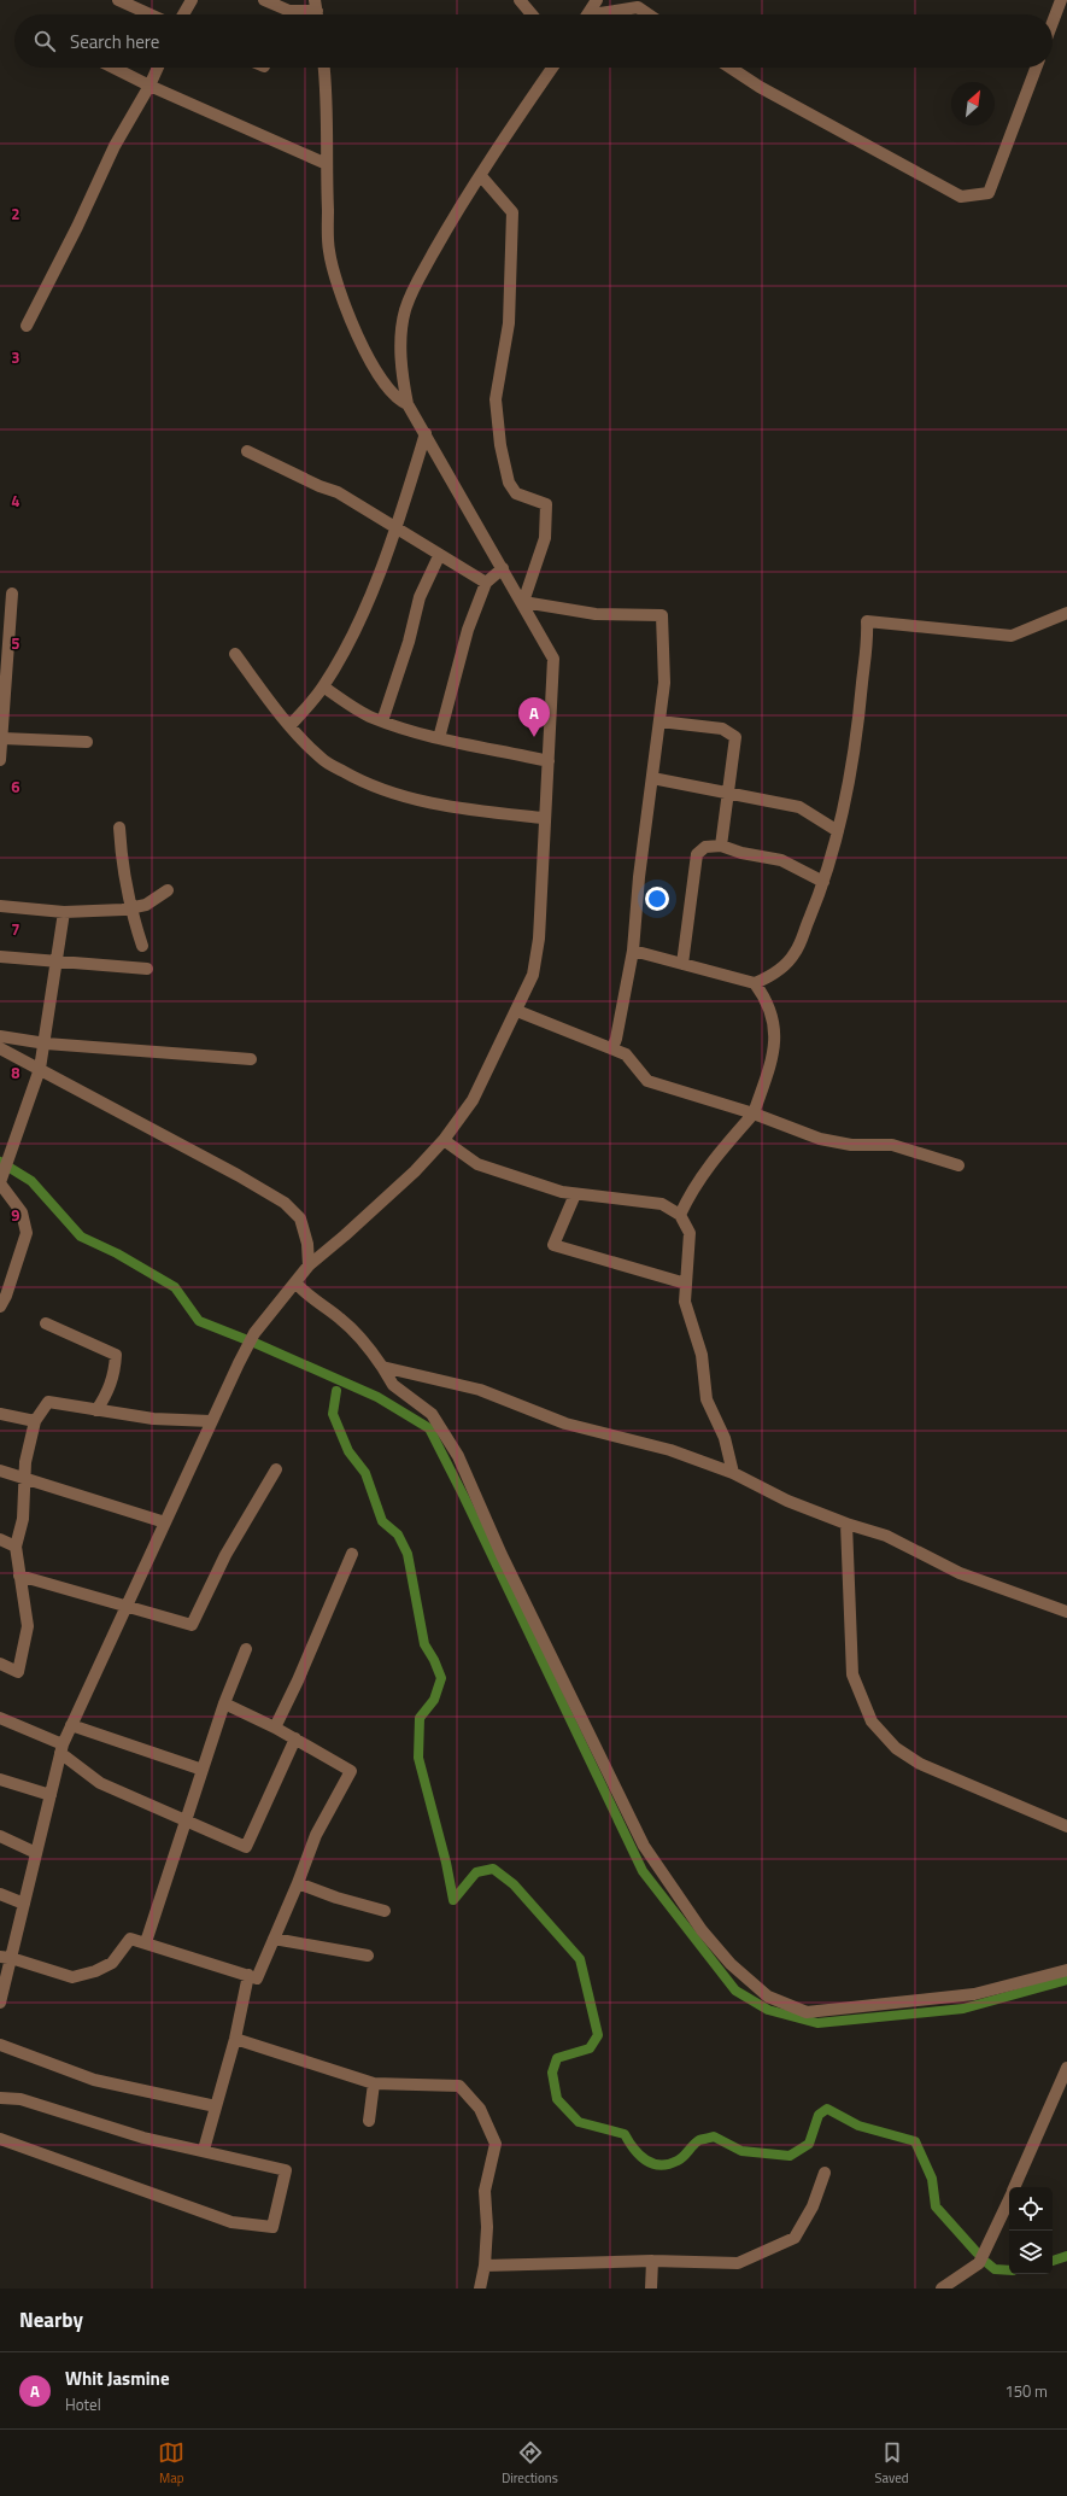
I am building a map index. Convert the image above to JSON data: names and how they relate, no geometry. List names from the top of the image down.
{
  "north": "top right",
  "page": {
    "search": "Search here",
    "pins": "A",
    "heading": "Nearby",
    "list": [
      {
        "mark": "A",
        "name": "Whit Jasmine",
        "note": "Hotel",
        "value": "150 m"
      }
    ],
    "nav": ["Map", "Directions", "Saved"]
  },
  "grid": {
    "rows": [
      "2",
      "3",
      "4",
      "5",
      "6",
      "7",
      "8",
      "9"
    ]
  }
}
